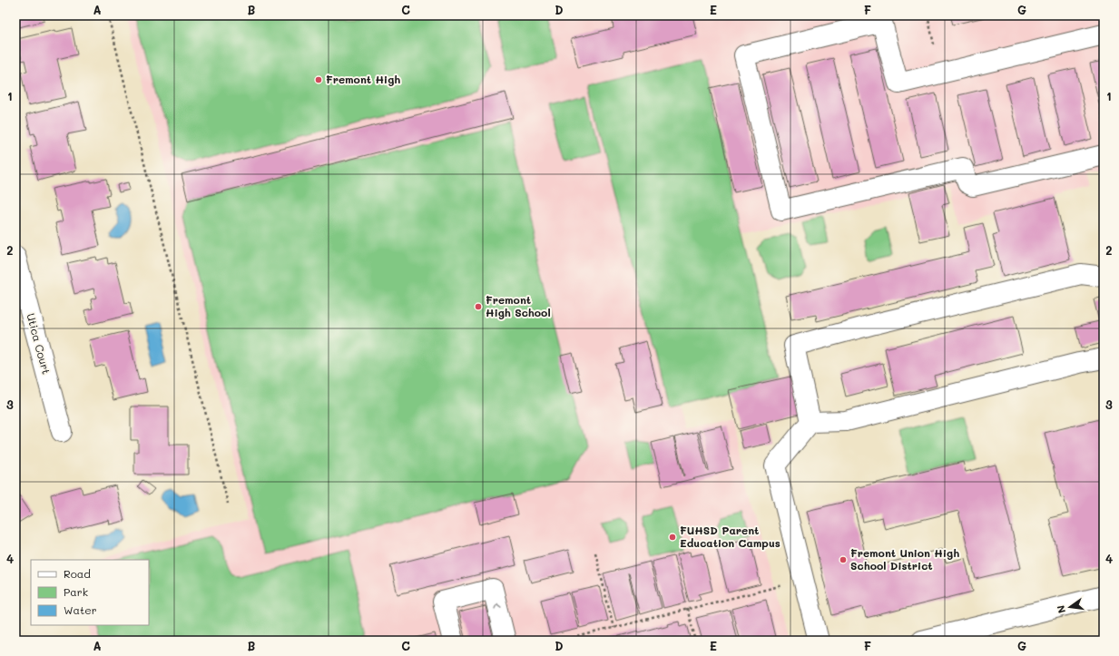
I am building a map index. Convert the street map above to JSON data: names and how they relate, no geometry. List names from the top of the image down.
{
  "streets": {
    "street": ["Utica Court"]
  },
  "places": [
    "Fremont High",
    "Fremont High School",
    "FUHSD Parent Education Campus",
    "Fremont Union High School District"
  ],
  "legend": ["Road", "Park", "Water"],
  "north": "left",
  "grid": {
    "columns": [
      "A",
      "B",
      "C",
      "D",
      "E",
      "F",
      "G"
    ],
    "rows": [
      "1",
      "2",
      "3",
      "4"
    ]
  }
}
